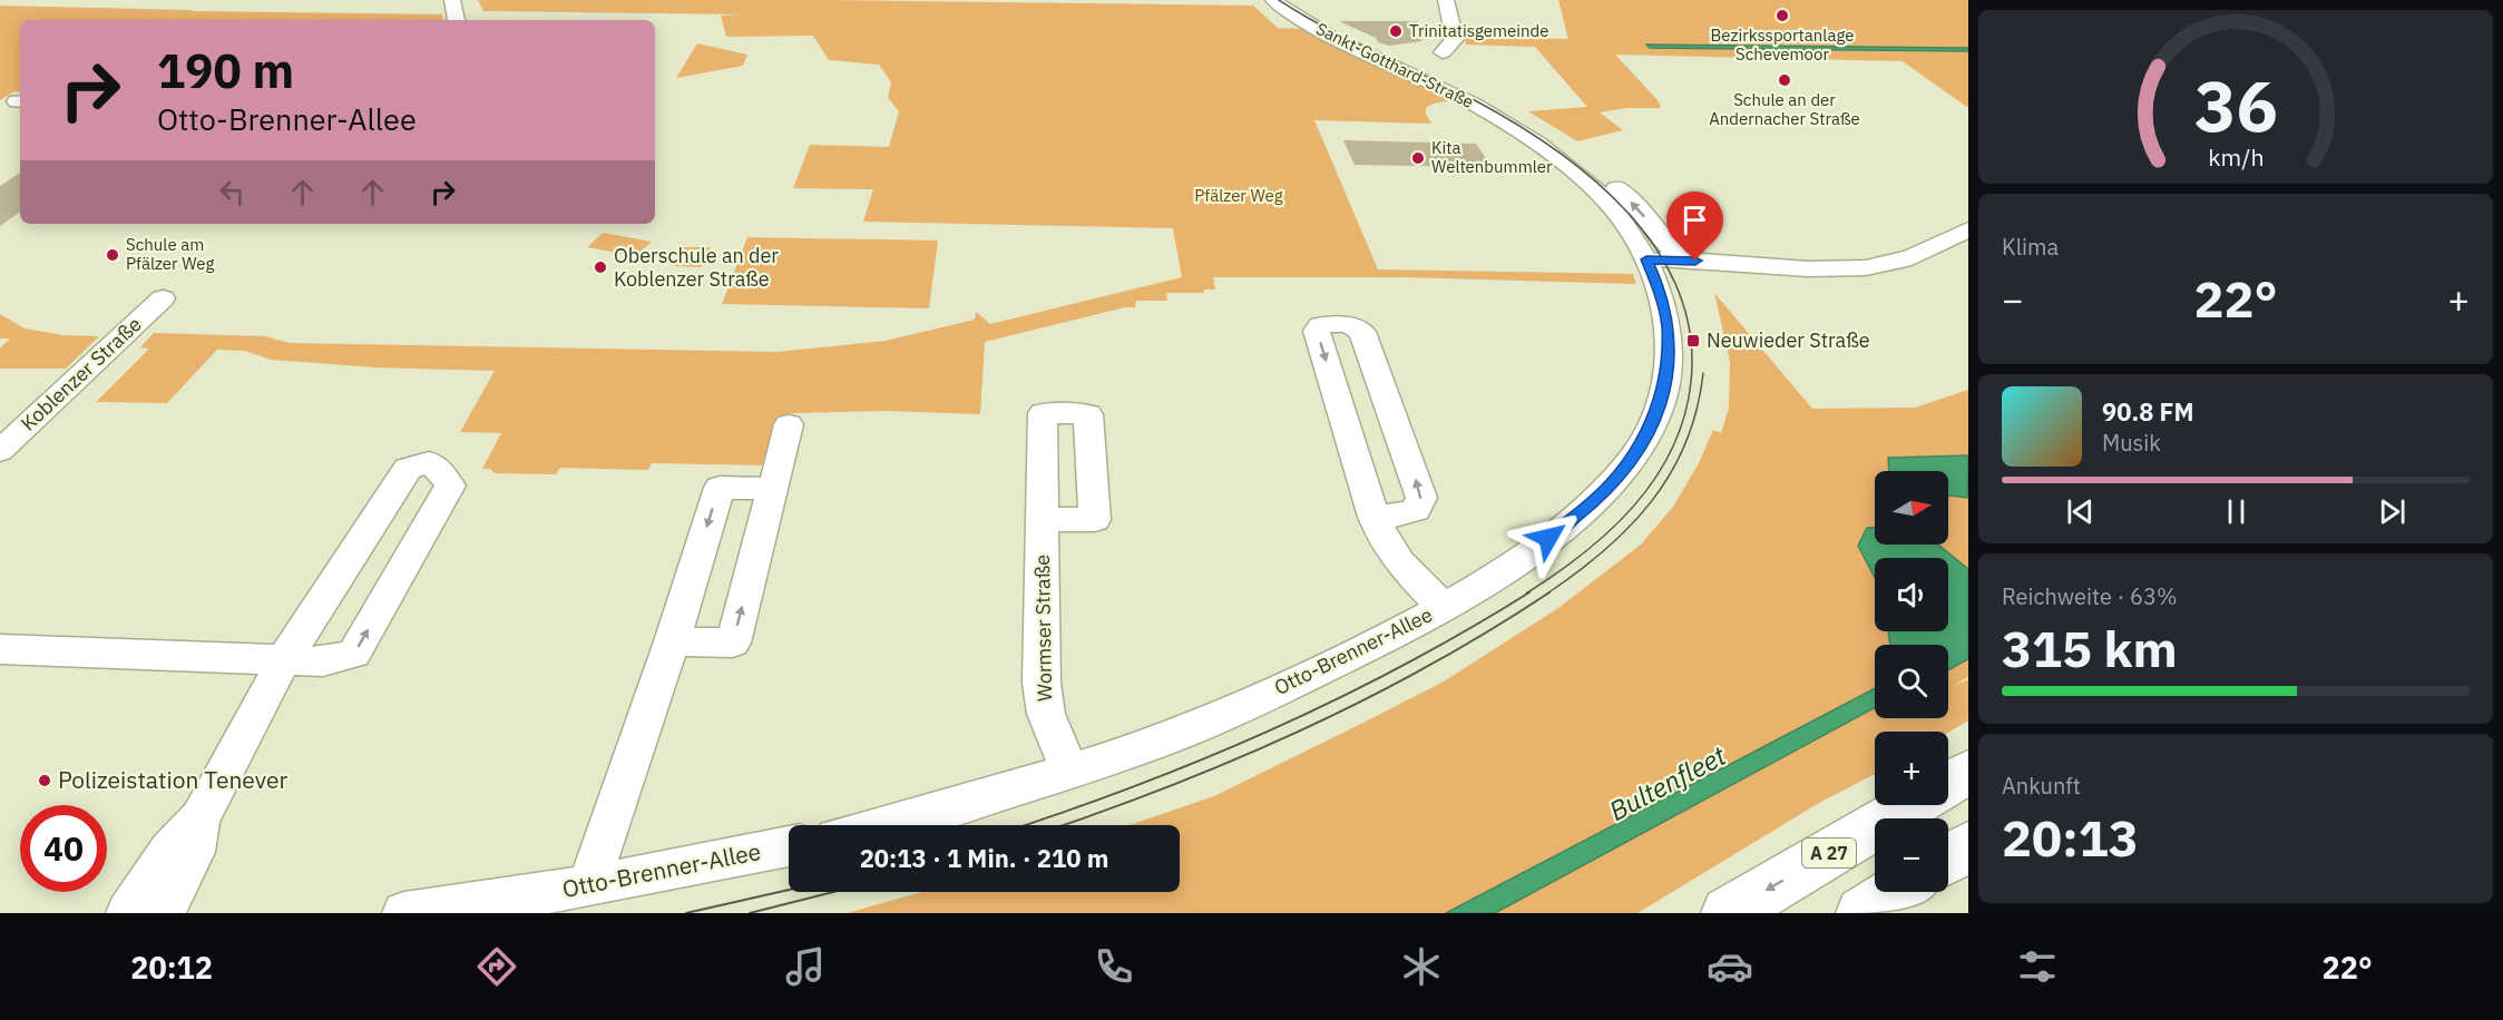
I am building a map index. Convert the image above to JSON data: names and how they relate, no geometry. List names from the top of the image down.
{
  "streets": {
    "highway": ["A 27"],
    "street": [
      "Sankt-Gotthard-Straße",
      "Koblenzer Straße",
      "Wormser Straße",
      "Otto-Brenner-Allee"
    ]
  },
  "crossings": [
    ["Sankt-Gotthard-Straße", "Otto-Brenner-Allee"],
    ["Wormser Straße", "Otto-Brenner-Allee"]
  ],
  "water": ["Bultenfleet"],
  "parks": ["Pfälzer Weg"],
  "places": {
    "other": [
      "Bezirkssportanlage Schevemoor",
      "Trinitatisgemeinde",
      "Schule an der Andernacher Straße",
      "Kita Weltenbummler",
      "Schule am Pfälzer Weg",
      "Oberschule an der Koblenzer Straße",
      "Polizeistation Tenever"
    ],
    "transit": ["Neuwieder Straße"]
  },
  "north": "right",
  "page": {
    "turn": ["190 m", "Otto-Brenner-Allee"],
    "tile": [
      "Klima",
      ["Reichweite · 63%", "315 km"],
      ["Ankunft", "20:13"]
    ],
    "heat": ["−", "22°", "+"],
    "song": ["90.8 FM", "Musik"],
    "map_buttons": ["+", "−"],
    "limit": "40",
    "trip": "20:13 · 1 Min. · 210 m",
    "tabs": ["20:12", "22°"],
    "gauge": ["36", "km/h"]
  }
}
